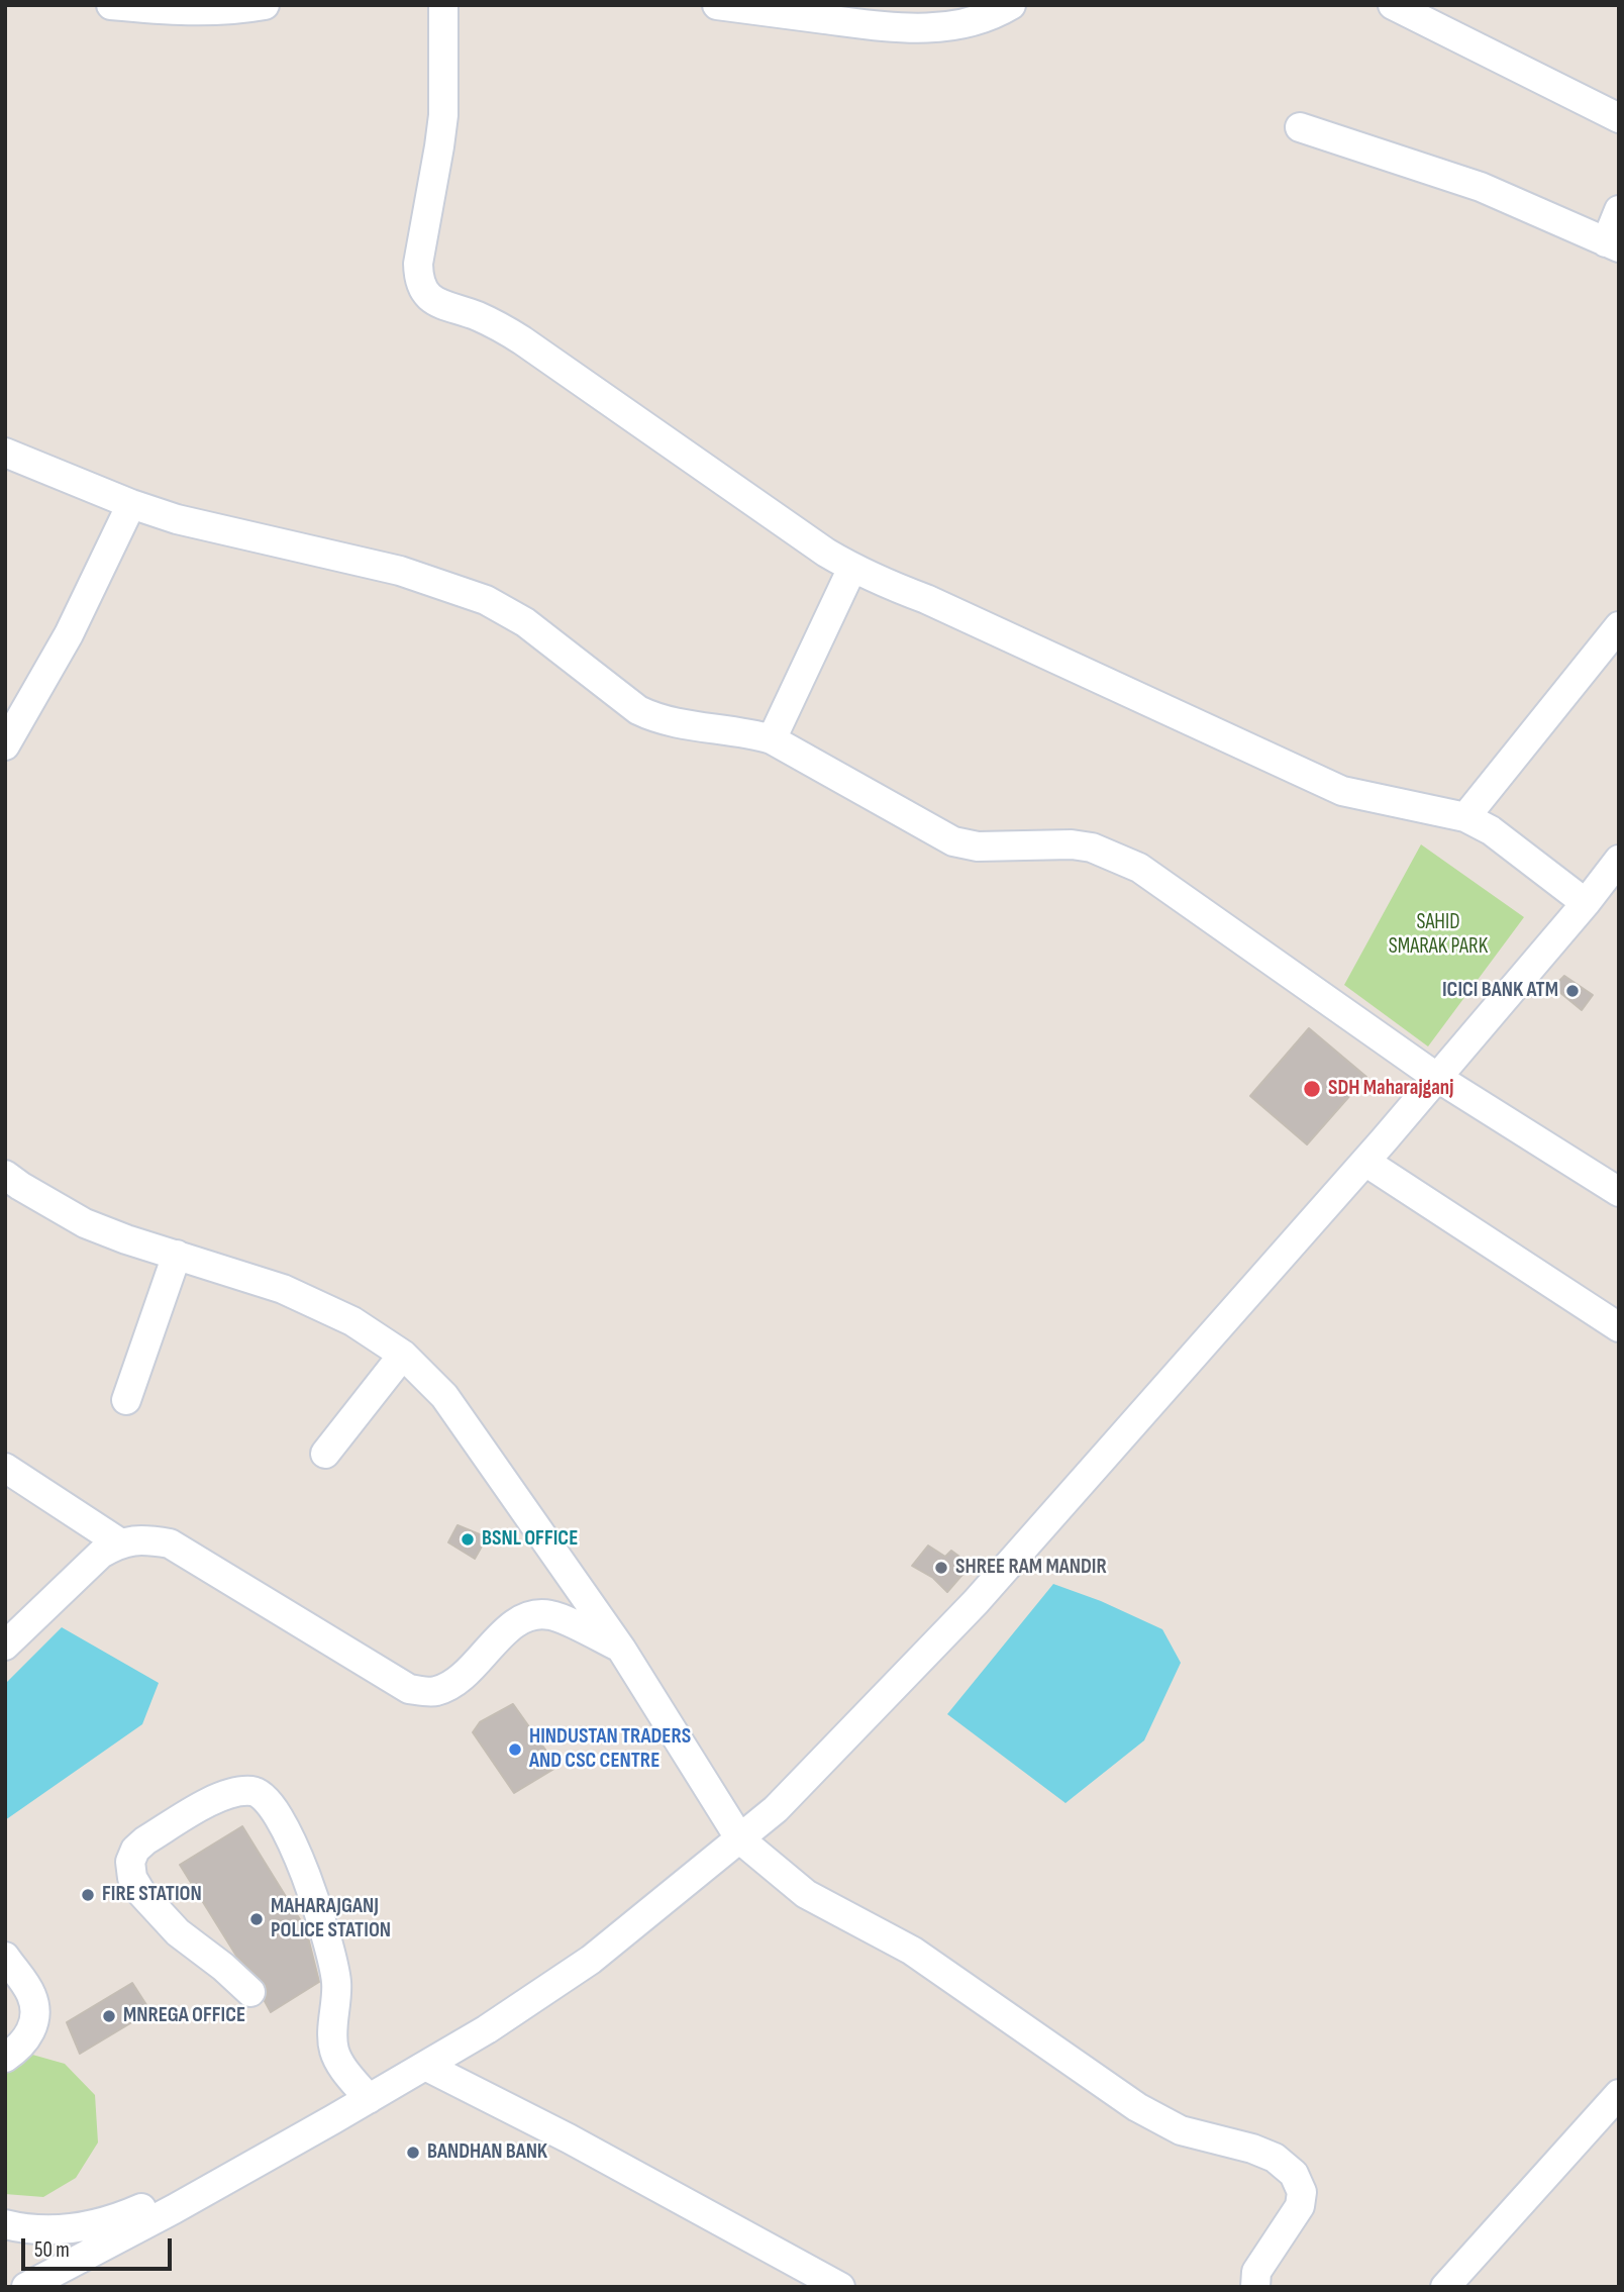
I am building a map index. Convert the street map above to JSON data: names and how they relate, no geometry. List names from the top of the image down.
{
  "parks": ["SAHID SMARAK PARK"],
  "places": [
    "ICICI BANK ATM",
    "SDH Maharajganj",
    "BSNL OFFICE",
    "SHREE RAM MANDIR",
    "HINDUSTAN TRADERS AND CSC CENTRE",
    "FIRE STATION",
    "MAHARAJGANJ POLICE STATION",
    "MNREGA OFFICE",
    "BANDHAN BANK"
  ],
  "scale_bar": "50 m"
}
